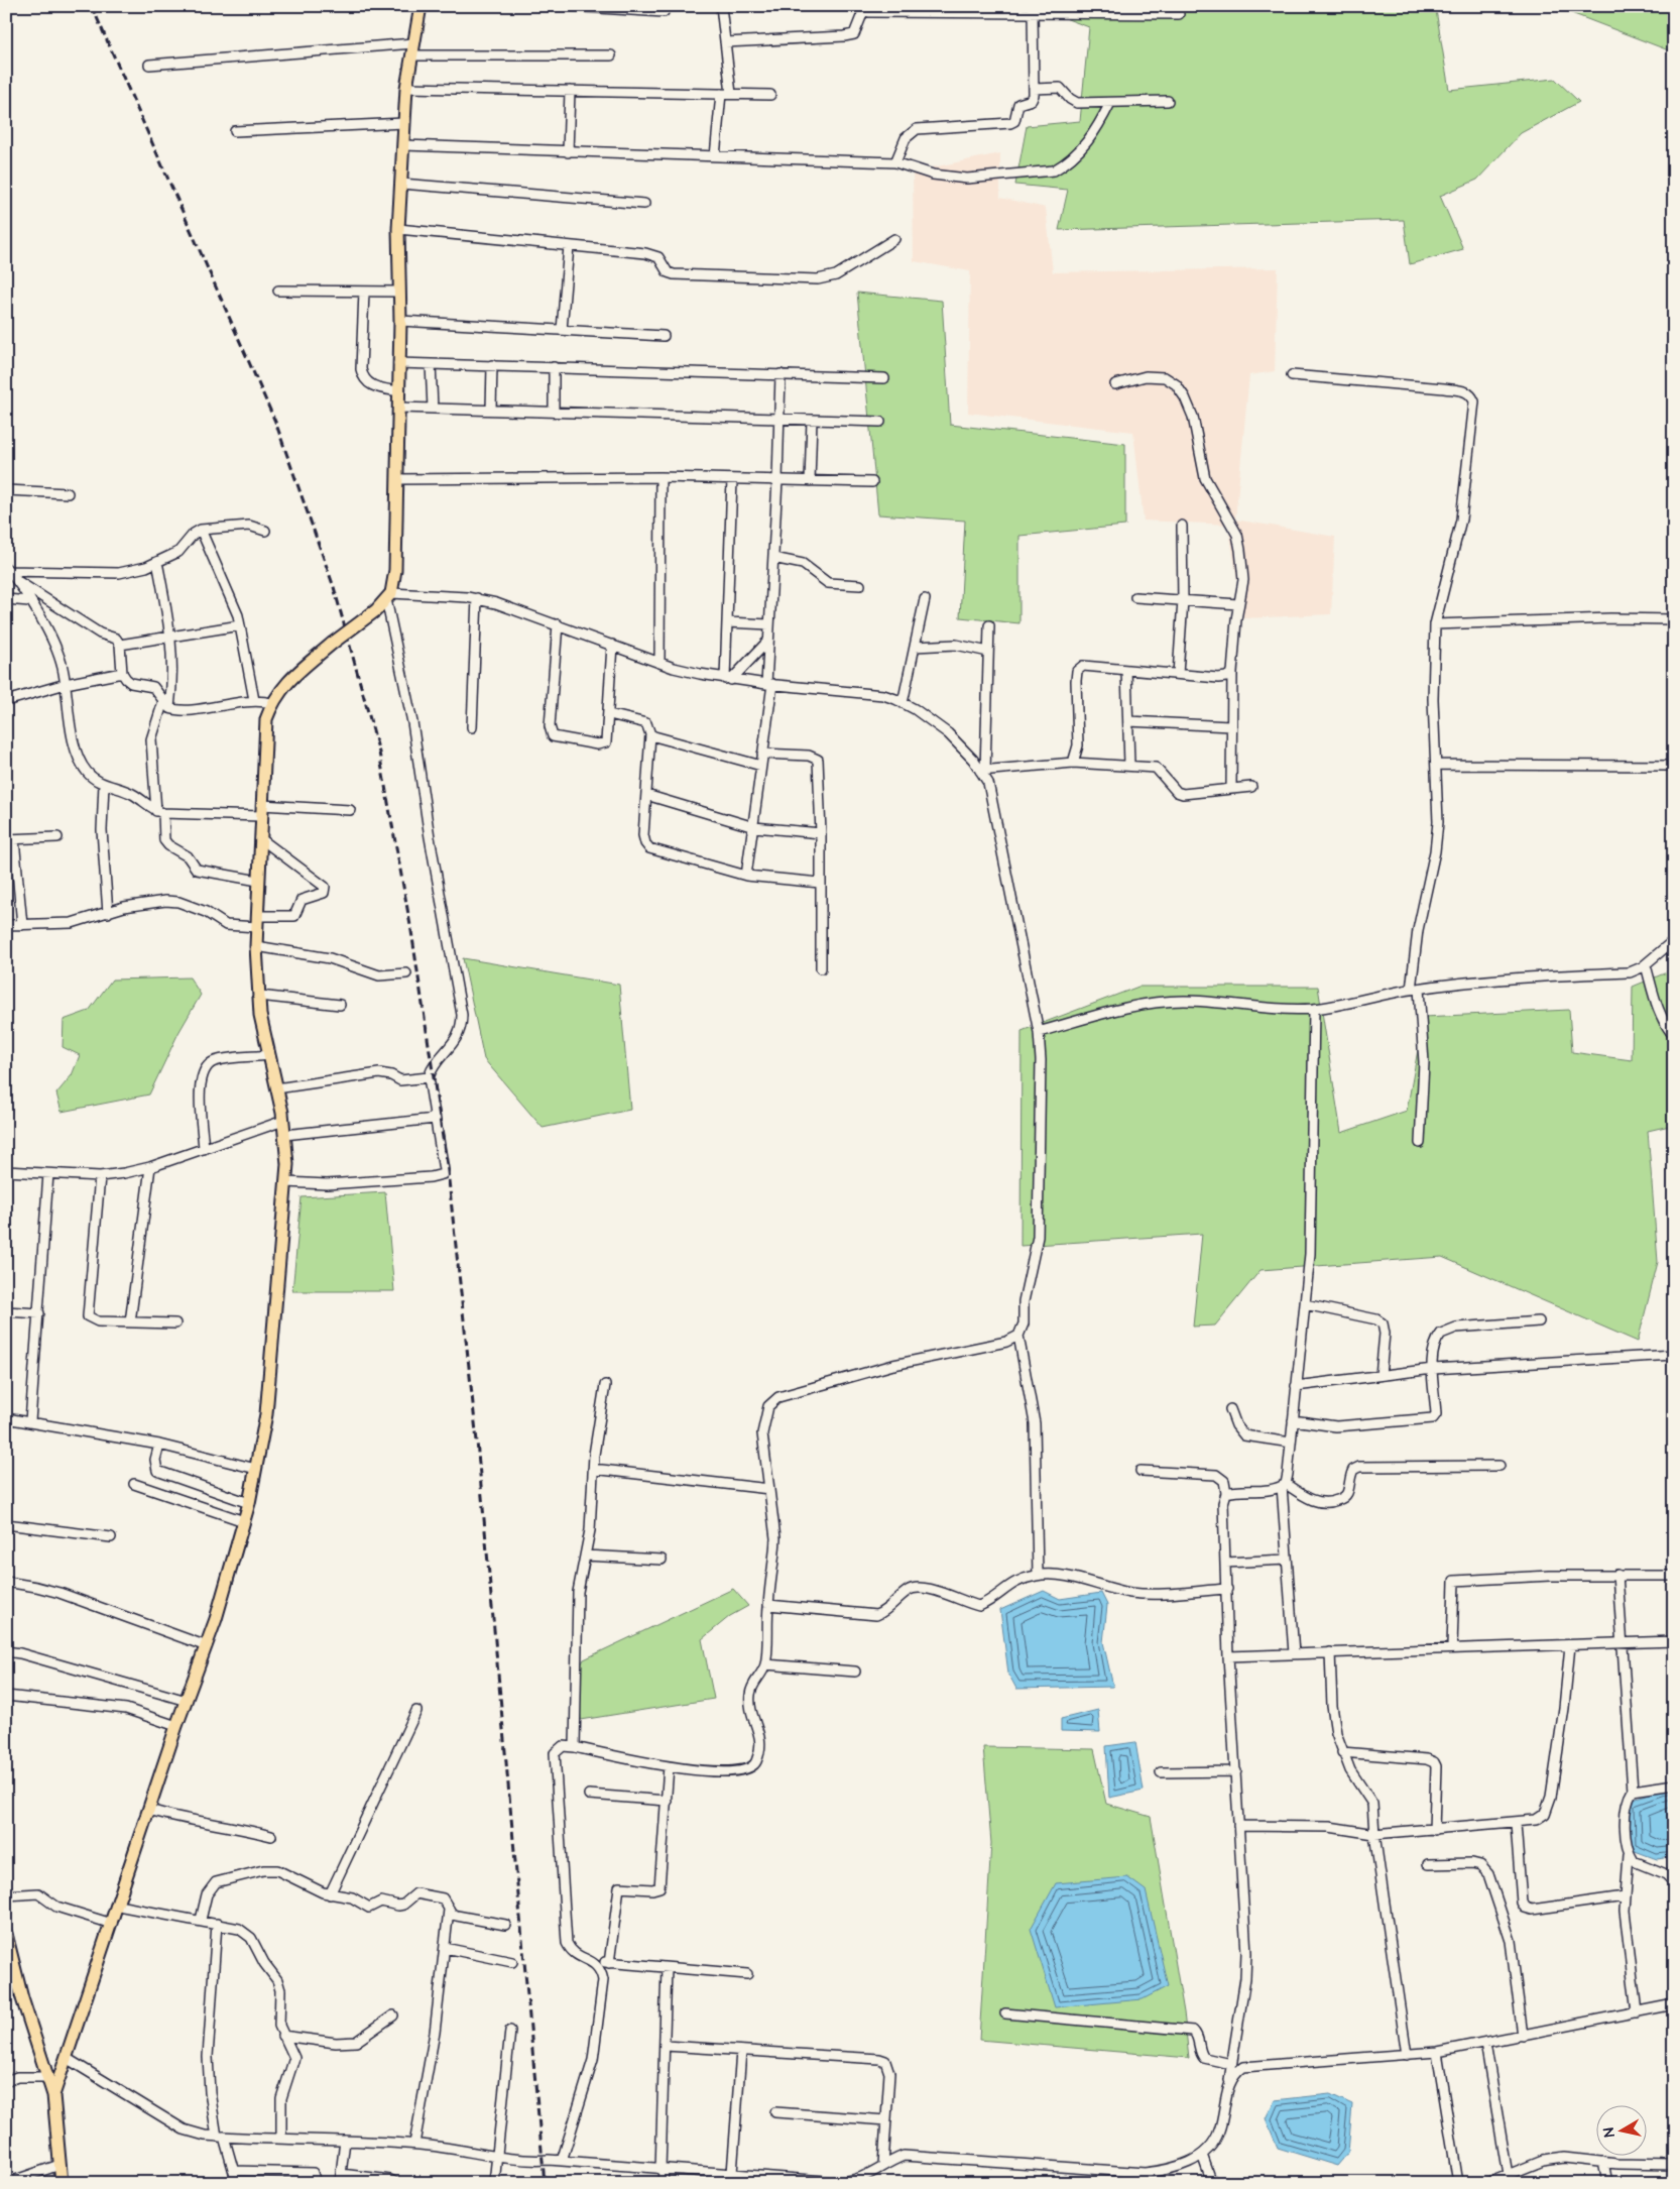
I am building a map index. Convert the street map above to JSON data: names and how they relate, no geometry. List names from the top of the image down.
{
  "north": "left"
}
